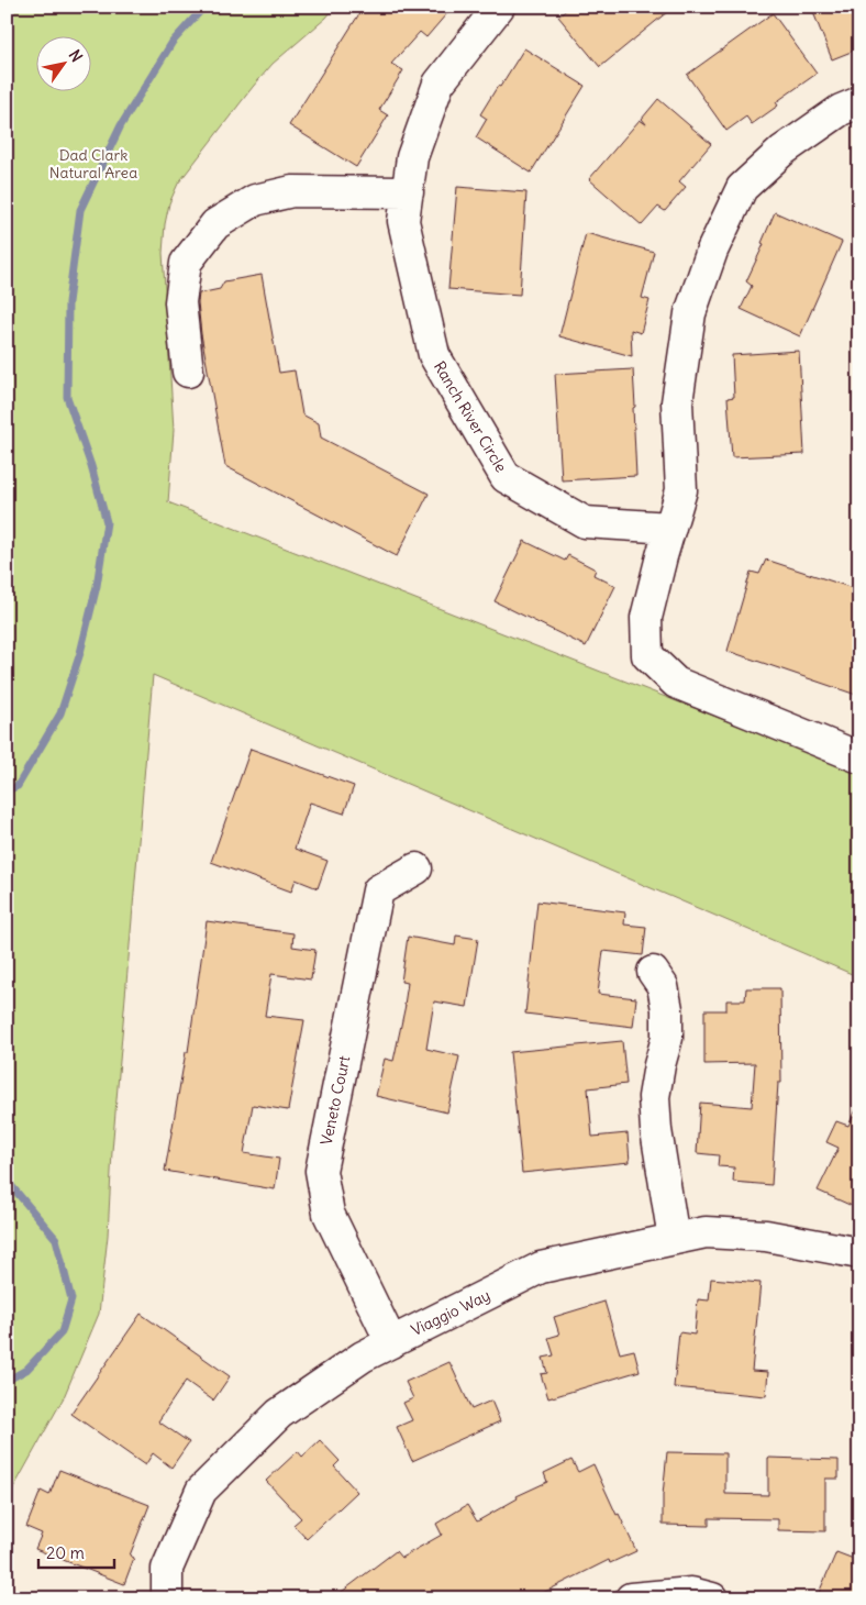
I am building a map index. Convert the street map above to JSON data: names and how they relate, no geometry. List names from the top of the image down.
{
  "streets": {
    "street": ["Ranch River Circle", "Veneto Court", "Viaggio Way"]
  },
  "crossings": [
    ["Veneto Court", "Viaggio Way"]
  ],
  "parks": ["Dad Clark Natural Area"],
  "scale_bar": "20 m",
  "north": "top right"
}
